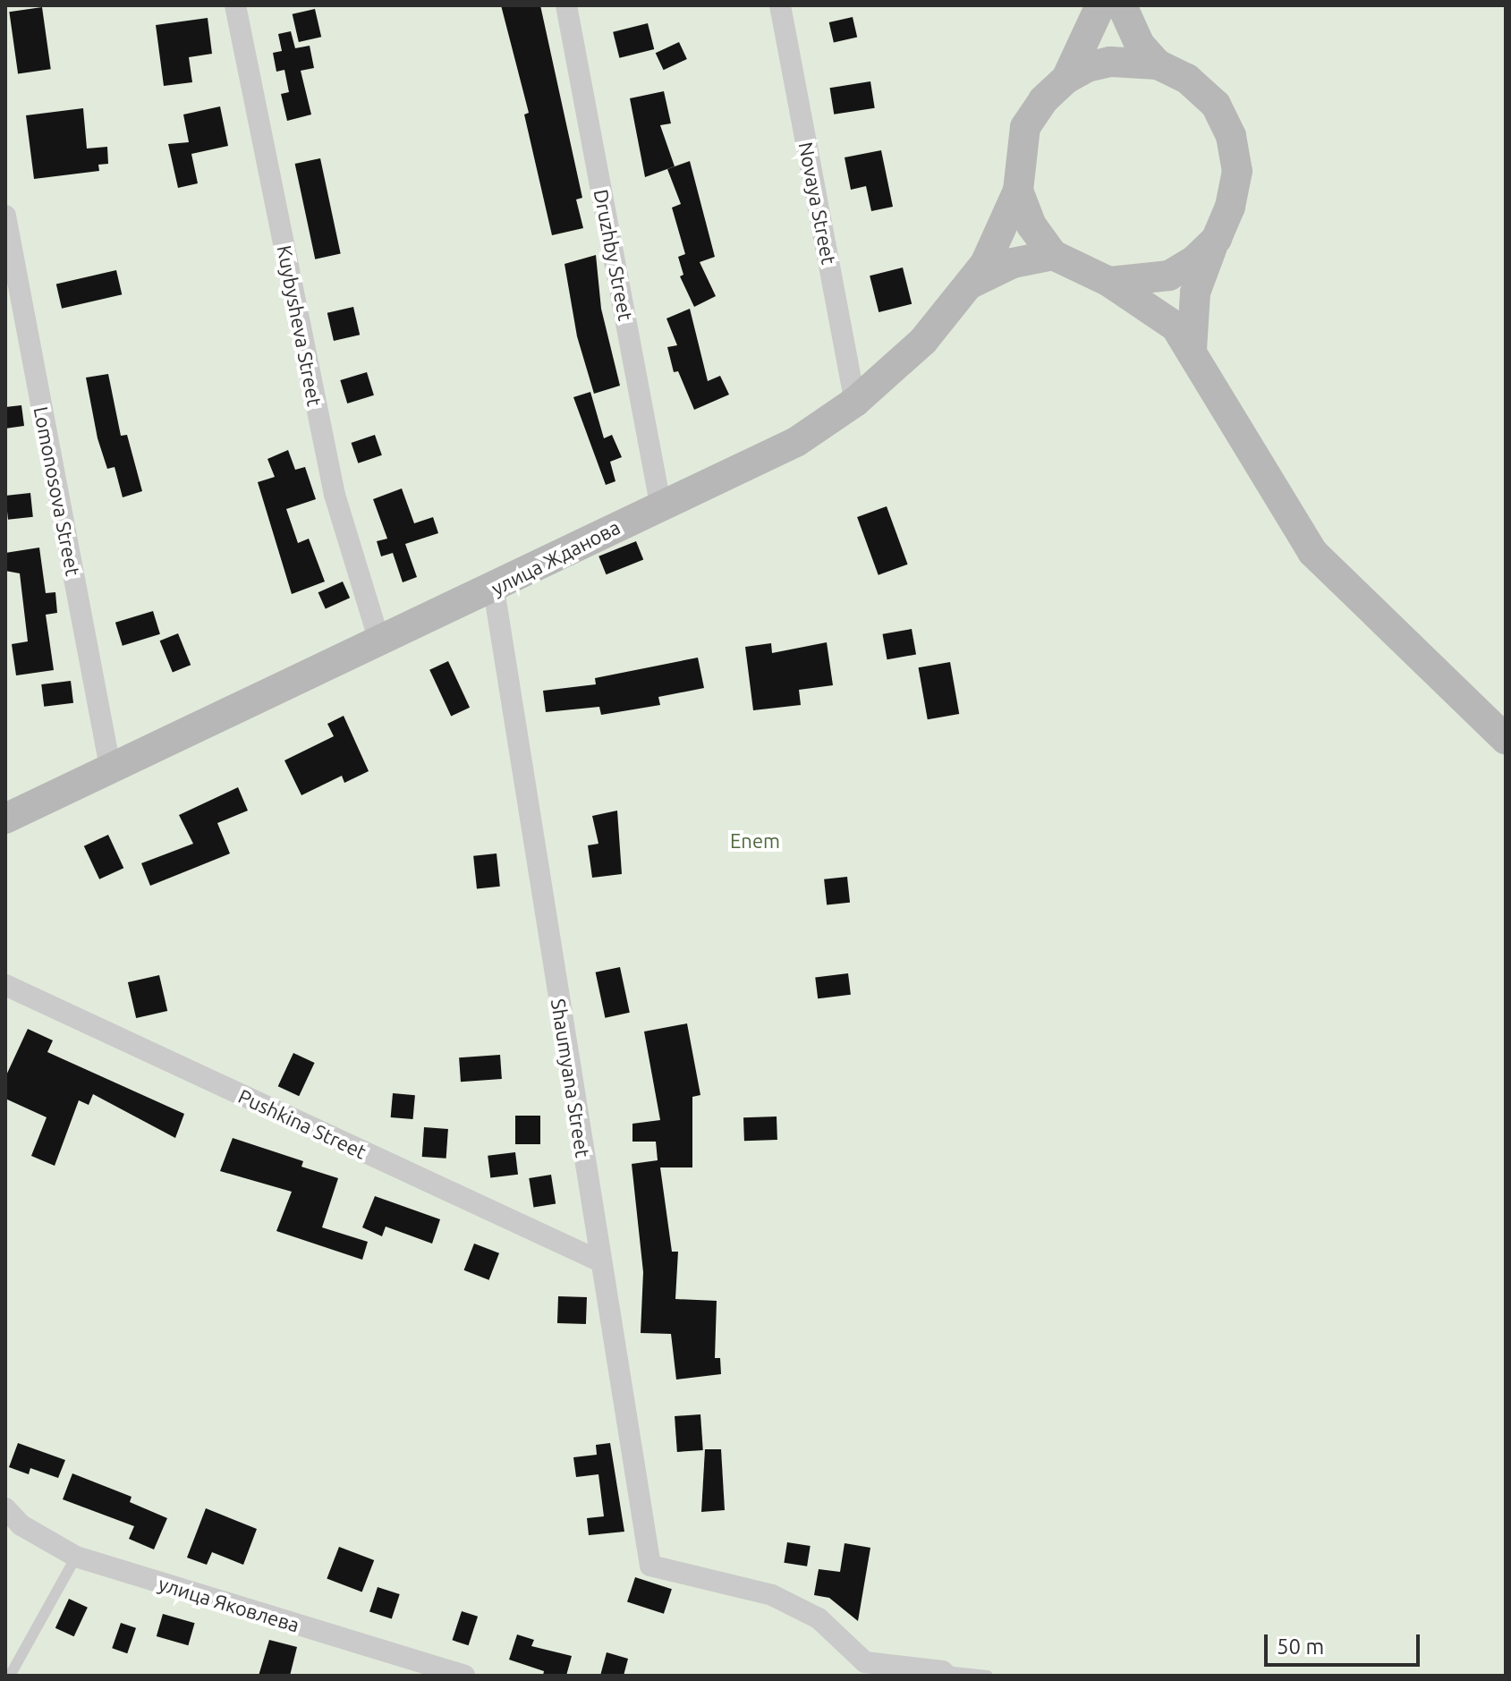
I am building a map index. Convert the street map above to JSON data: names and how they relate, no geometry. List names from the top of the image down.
{
  "streets": {
    "street": [
      "Novaya Street",
      "Druzhby Street",
      "Kuybysheva Street",
      "Lomonosova Street",
      "улица Жданова",
      "Shaumyana Street",
      "Pushkina Street",
      "улица Яковлева"
    ]
  },
  "crossings": [
    ["Novaya Street", "улица Жданова"],
    ["Druzhby Street", "улица Жданова"],
    ["Kuybysheva Street", "улица Жданова"],
    ["Lomonosova Street", "улица Жданова"],
    ["улица Жданова", "Shaumyana Street"],
    ["Shaumyana Street", "Pushkina Street"]
  ],
  "parks": ["Enem"],
  "scale_bar": "50 m"
}
